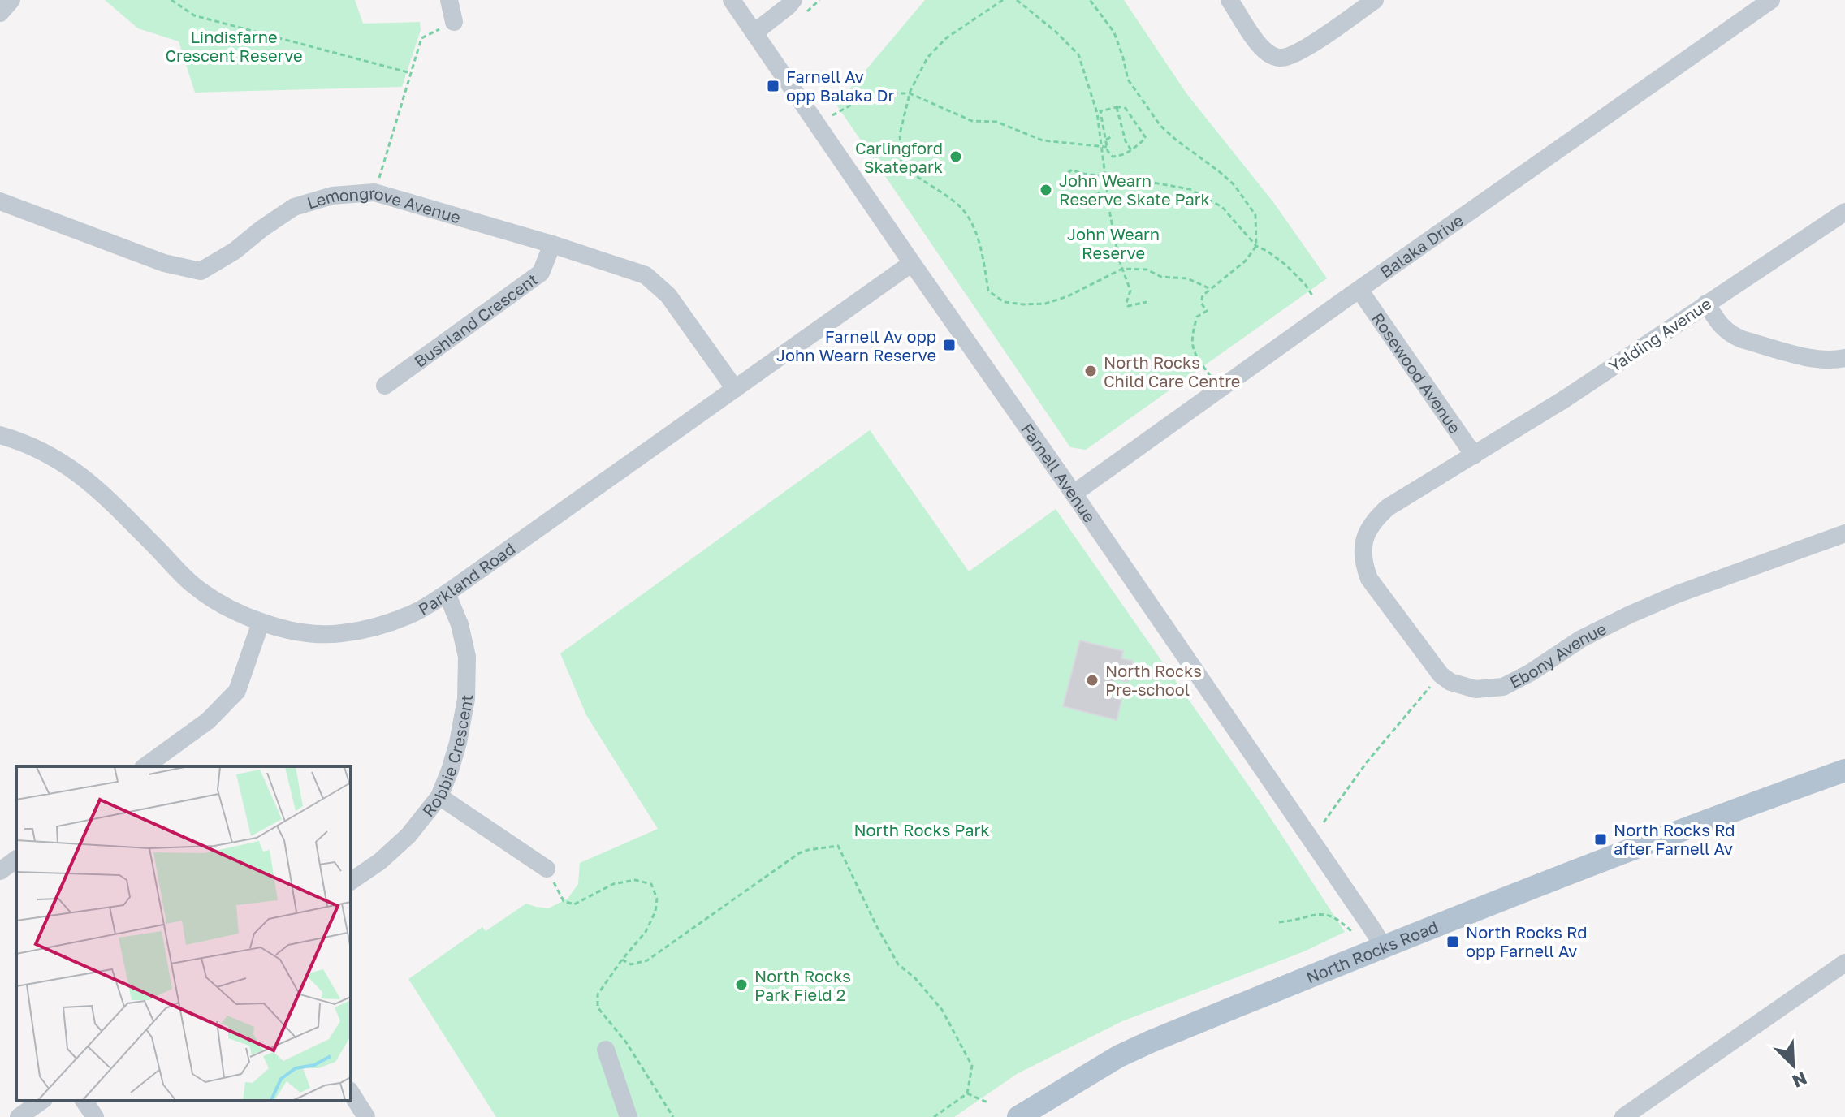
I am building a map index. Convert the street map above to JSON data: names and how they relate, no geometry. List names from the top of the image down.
{
  "streets": {
    "main road": ["North Rocks Road"],
    "street": [
      "Lemongrove Avenue",
      "Balaka Drive",
      "Bushland Crescent",
      "Yalding Avenue",
      "Rosewood Avenue",
      "Farnell Avenue",
      "Parkland Road",
      "Ebony Avenue",
      "Robbie Crescent"
    ]
  },
  "crossings": [
    ["Lemongrove Avenue", "Bushland Crescent"],
    ["Lemongrove Avenue", "Parkland Road"],
    ["Balaka Drive", "Rosewood Avenue"],
    ["Balaka Drive", "Farnell Avenue"],
    ["Yalding Avenue", "Rosewood Avenue"],
    ["Yalding Avenue", "Ebony Avenue"],
    ["Rosewood Avenue", "Ebony Avenue"],
    ["Farnell Avenue", "Parkland Road"],
    ["Farnell Avenue", "North Rocks Road"],
    ["Parkland Road", "Robbie Crescent"]
  ],
  "parks": ["Lindisfarne Crescent Reserve", "John Wearn Reserve", "North Rocks Park"],
  "places": {
    "transit": [
      "Farnell Av opp Balaka Dr",
      "Farnell Av opp John Wearn Reserve",
      "North Rocks Rd after Farnell Av",
      "North Rocks Rd opp Farnell Av"
    ],
    "other": [
      "Carlingford Skatepark",
      "John Wearn Reserve Skate Park",
      "North Rocks Child Care Centre",
      "North Rocks Pre-school",
      "North Rocks Park Field 2"
    ]
  },
  "north": "bottom right"
}
